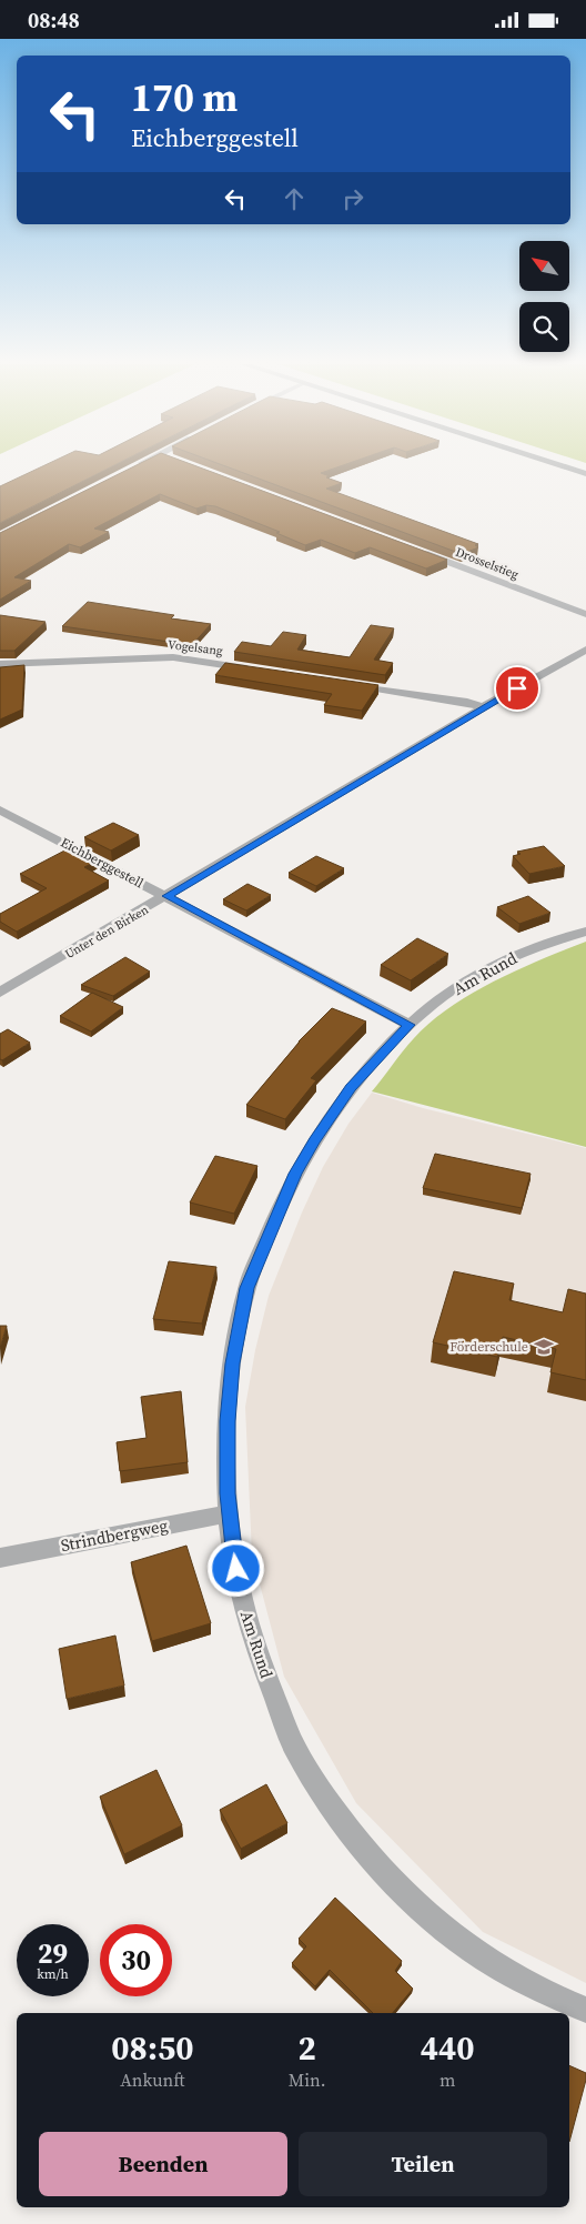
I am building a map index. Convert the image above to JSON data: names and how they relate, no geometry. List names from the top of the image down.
{
  "streets": {
    "street": [
      "Drosselstieg",
      "Vogelsang",
      "Eichberggestell",
      "Unter den Birken",
      "Am Rund",
      "Strindbergweg"
    ]
  },
  "crossings": [
    ["Eichberggestell", "Unter den Birken"],
    ["Eichberggestell", "Am Rund"],
    ["Am Rund", "Strindbergweg"]
  ],
  "places": {
    "school or university": ["Förderschule"]
  },
  "north": "top left",
  "page": {
    "status": "08:48",
    "turn": ["170 m", "Eichberggestell"],
    "speed": "29 km/h",
    "limit": "30",
    "eta": [
      "08:50",
      "Ankunft",
      "2",
      "Min.",
      "440",
      "m"
    ],
    "buttons": ["Beenden", "Teilen"]
  }
}
